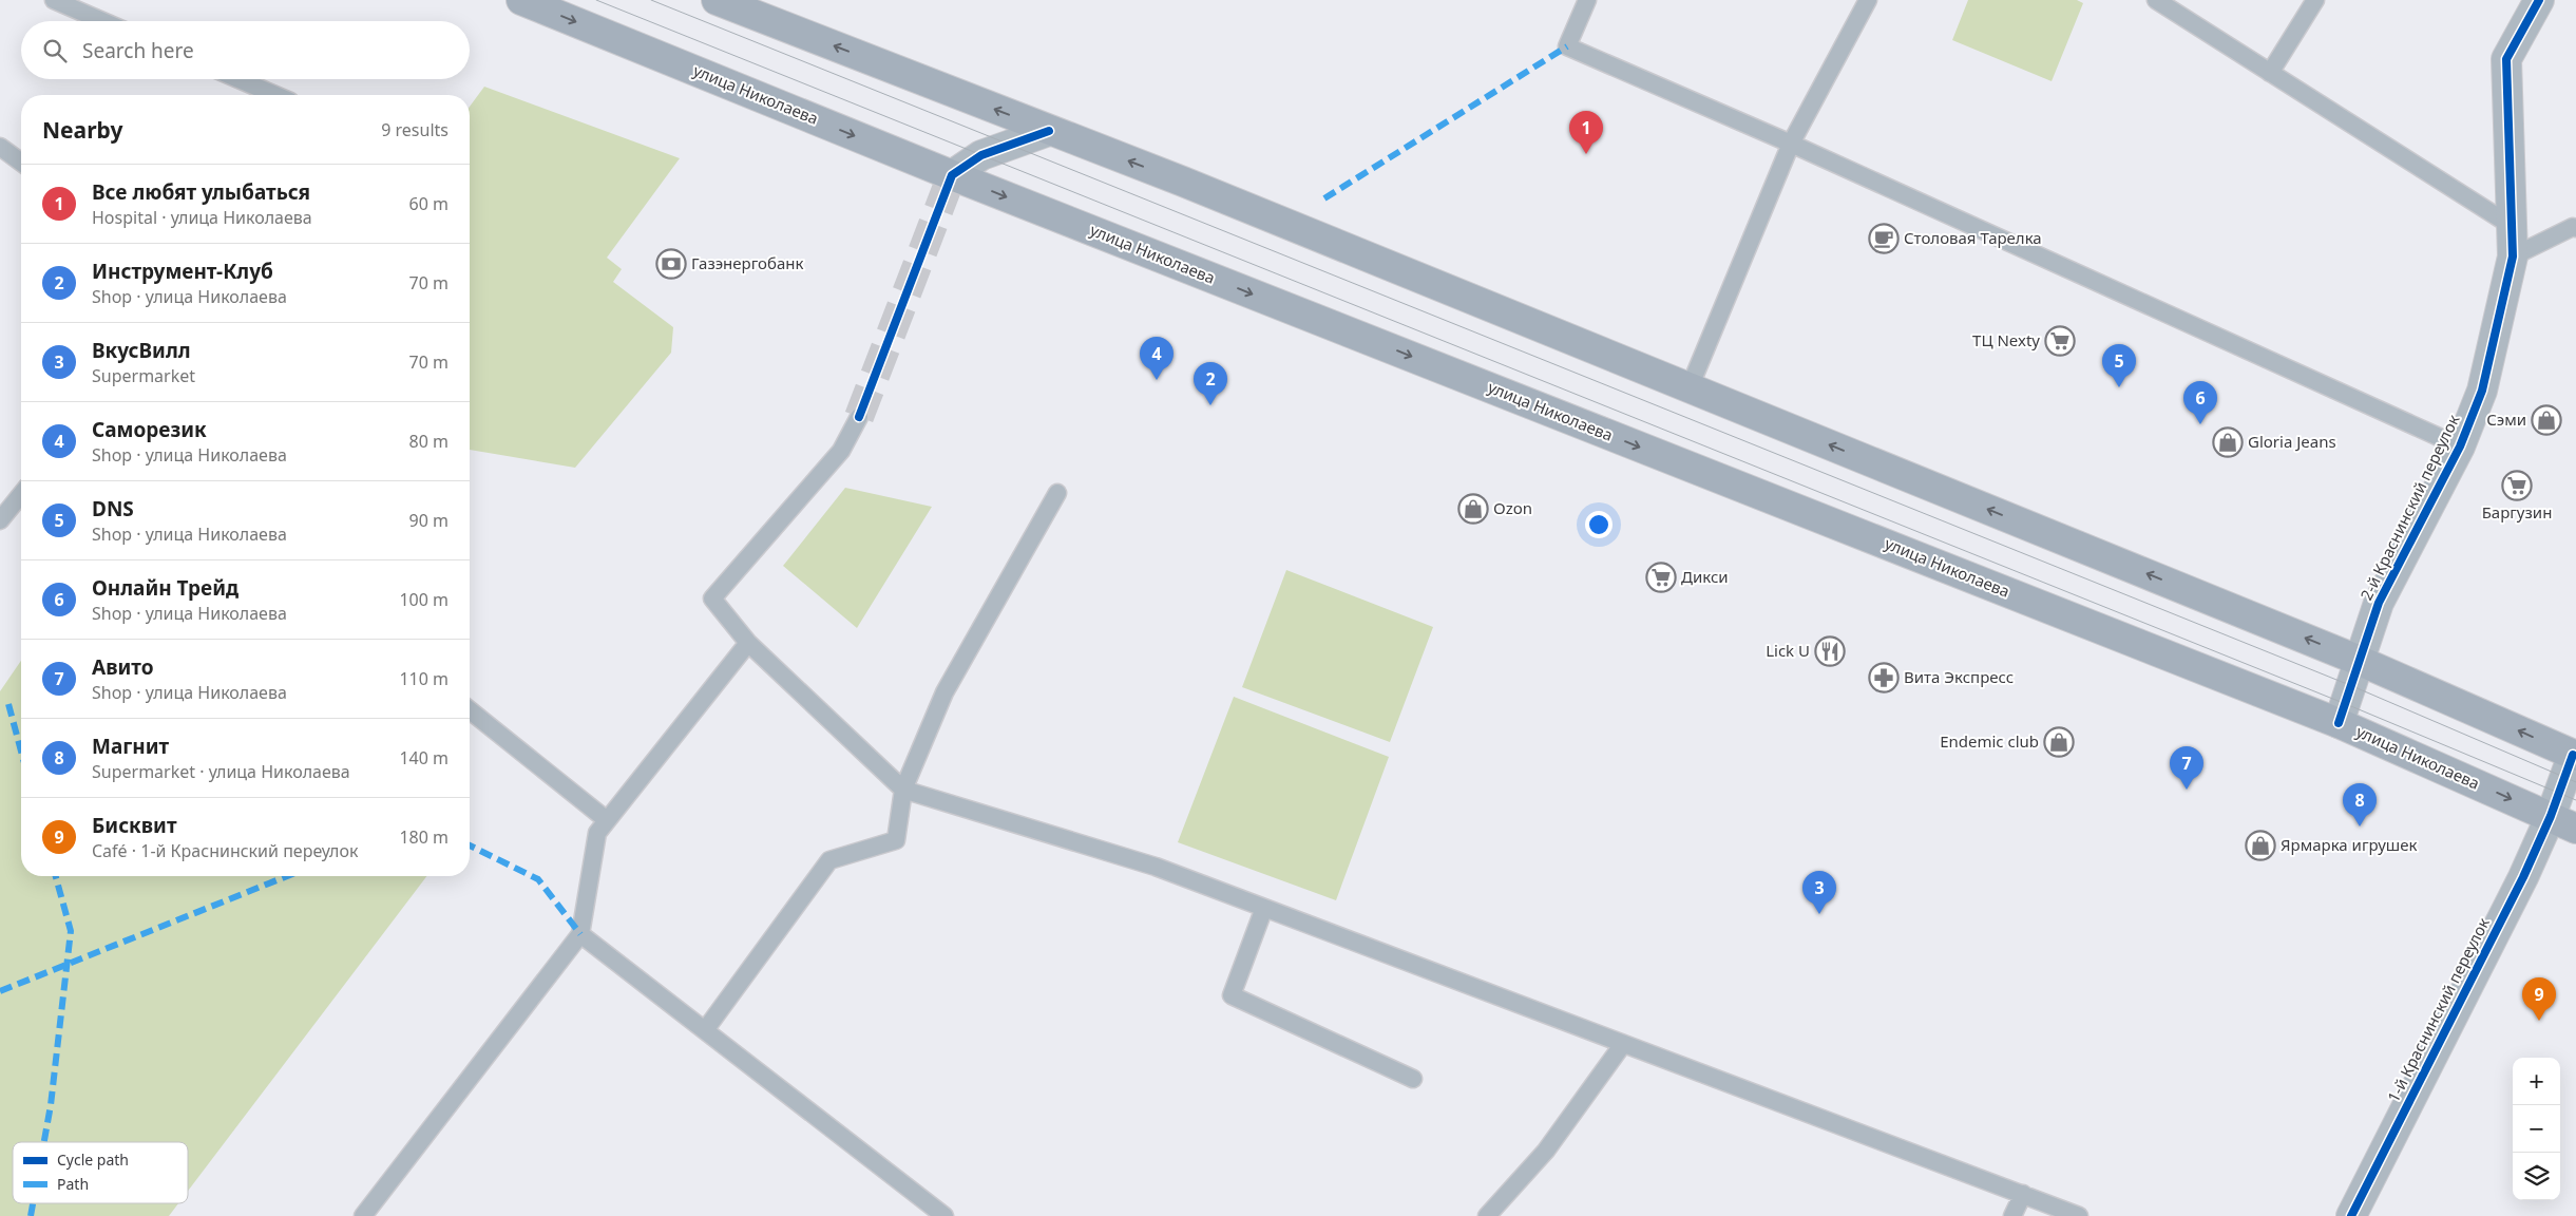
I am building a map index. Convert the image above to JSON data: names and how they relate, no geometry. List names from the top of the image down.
{
  "streets": {
    "main road": ["улица Николаева"],
    "street": ["2-й Краснинский переулок", "1-й Краснинский переулок"]
  },
  "crossings": [
    ["улица Николаева", "2-й Краснинский переулок"],
    ["улица Николаева", "1-й Краснинский переулок"]
  ],
  "places": {
    "cafe": ["Столовая Тарелка"],
    "bank": ["Газэнергобанк"],
    "supermarket": ["ТЦ Nexty", "Баргузин", "Дикси"],
    "shop": [
      "Сэми",
      "Gloria Jeans",
      "Ozon",
      "Endemic club",
      "Ярмарка игрушек"
    ],
    "restaurant": ["Lick U"],
    "pharmacy": ["Вита Экспресс"]
  },
  "legend": ["Cycle path", "Path"],
  "page": {
    "search": "Search here",
    "heading": ["Nearby", "9 results"],
    "pins": [
      "1",
      "4",
      "5",
      "2",
      "6",
      "7",
      "8",
      "3",
      "9"
    ],
    "list": [
      {
        "mark": "1",
        "name": "Все любят улыбаться",
        "note": "Hospital · улица Николаева",
        "value": "60 m"
      },
      {
        "mark": "2",
        "name": "Инструмент-Клуб",
        "note": "Shop · улица Николаева",
        "value": "70 m"
      },
      {
        "mark": "3",
        "name": "ВкусВилл",
        "note": "Supermarket",
        "value": "70 m"
      },
      {
        "mark": "4",
        "name": "Саморезик",
        "note": "Shop · улица Николаева",
        "value": "80 m"
      },
      {
        "mark": "5",
        "name": "DNS",
        "note": "Shop · улица Николаева",
        "value": "90 m"
      },
      {
        "mark": "6",
        "name": "Онлайн Трейд",
        "note": "Shop · улица Николаева",
        "value": "100 m"
      },
      {
        "mark": "7",
        "name": "Авито",
        "note": "Shop · улица Николаева",
        "value": "110 m"
      },
      {
        "mark": "8",
        "name": "Магнит",
        "note": "Supermarket · улица Николаева",
        "value": "140 m"
      },
      {
        "mark": "9",
        "name": "Бисквит",
        "note": "Café · 1-й Краснинский переулок",
        "value": "180 m"
      }
    ],
    "map_buttons": ["+", "−"]
  }
}
